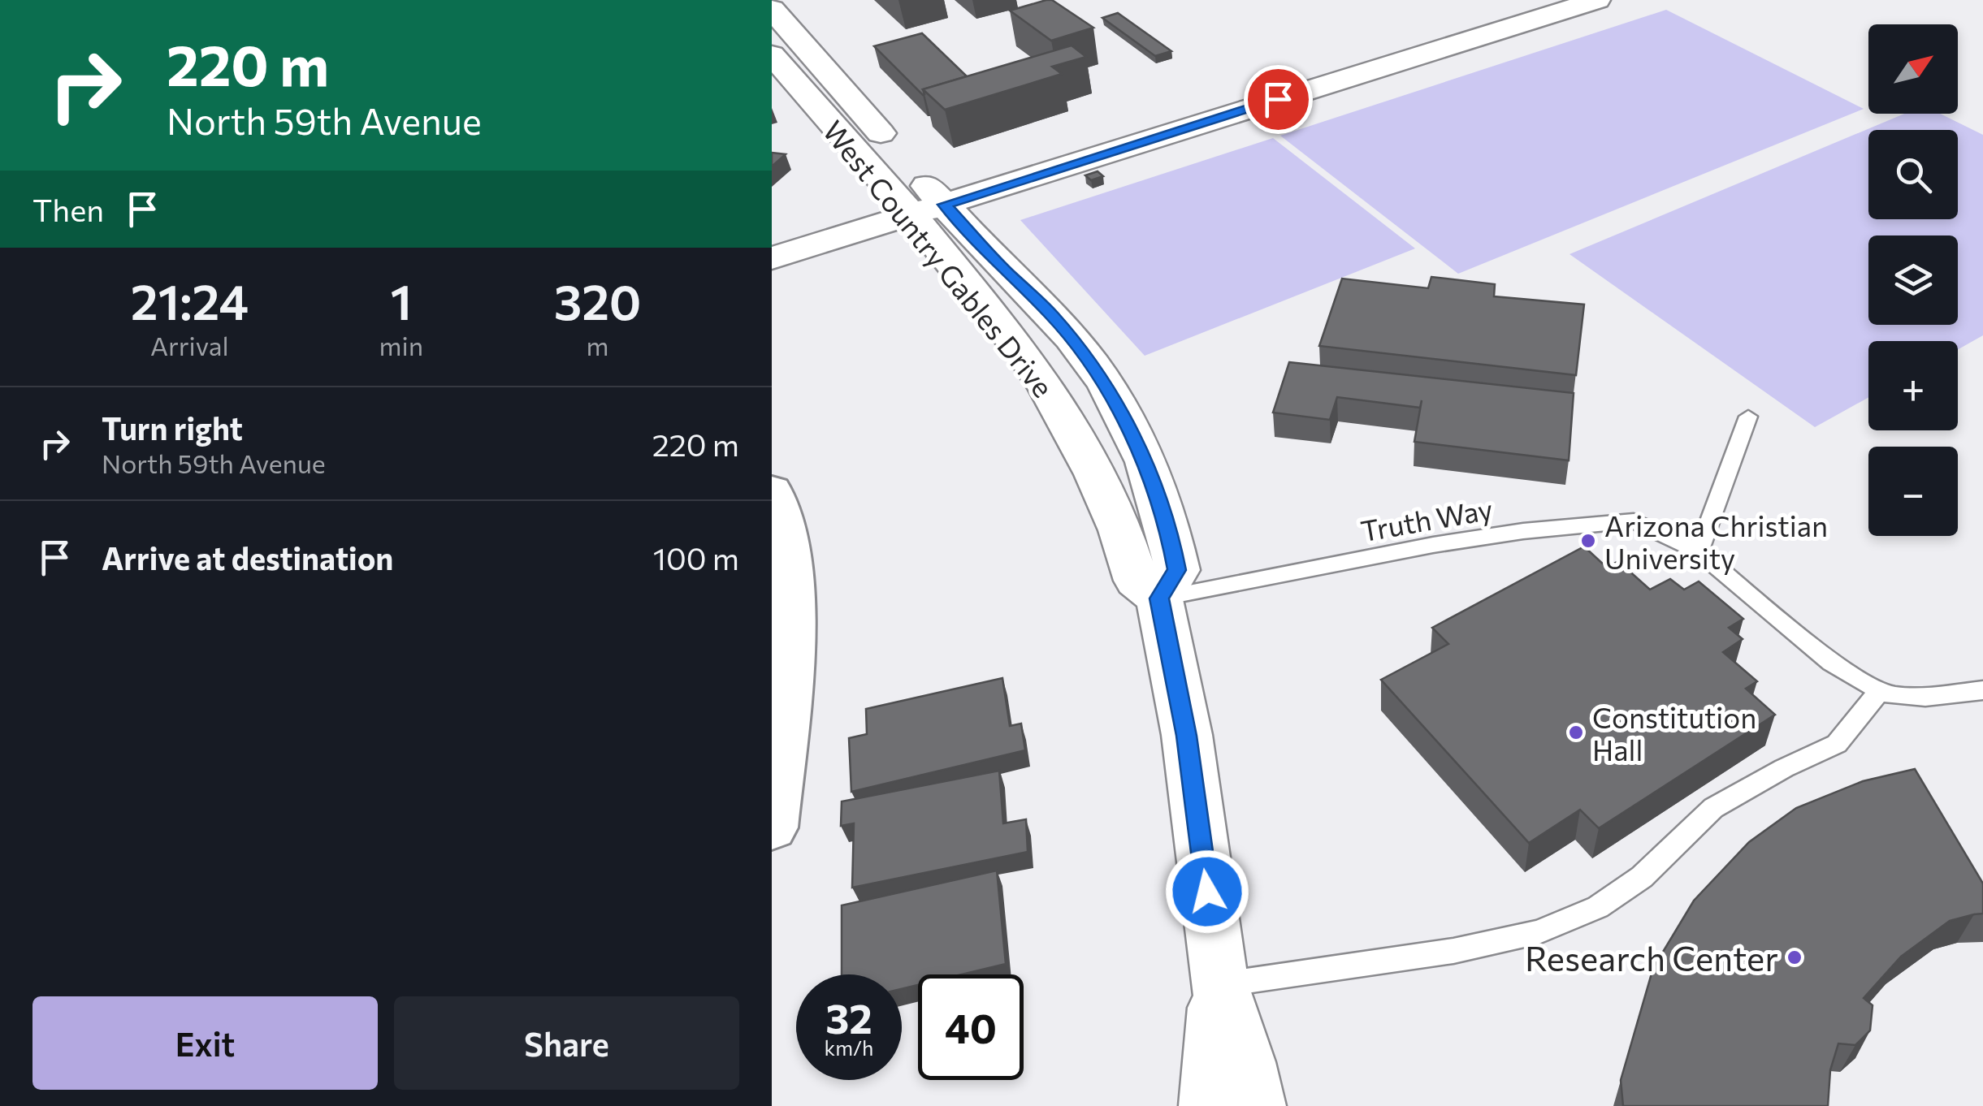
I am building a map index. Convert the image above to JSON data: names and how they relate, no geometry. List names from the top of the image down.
{
  "streets": {
    "main road": ["West Country Gables Drive"],
    "lane": ["Truth Way"]
  },
  "crossings": [
    ["West Country Gables Drive", "Truth Way"]
  ],
  "places": ["Arizona Christian University", "Constitution Hall", "Research Center"],
  "north": "top right",
  "page": {
    "turn": ["220 m", "North 59th Avenue"],
    "map_buttons": ["+", "−"],
    "then": "Then",
    "eta": [
      "21:24",
      "Arrival",
      "1",
      "min",
      "320",
      "m"
    ],
    "list": [
      {
        "name": "Turn right",
        "note": "North 59th Avenue",
        "value": "220 m"
      },
      {
        "name": "Arrive at destination",
        "value": "100 m"
      }
    ],
    "speed": "32 km/h",
    "limit": "40",
    "buttons": ["Exit", "Share"]
  }
}
